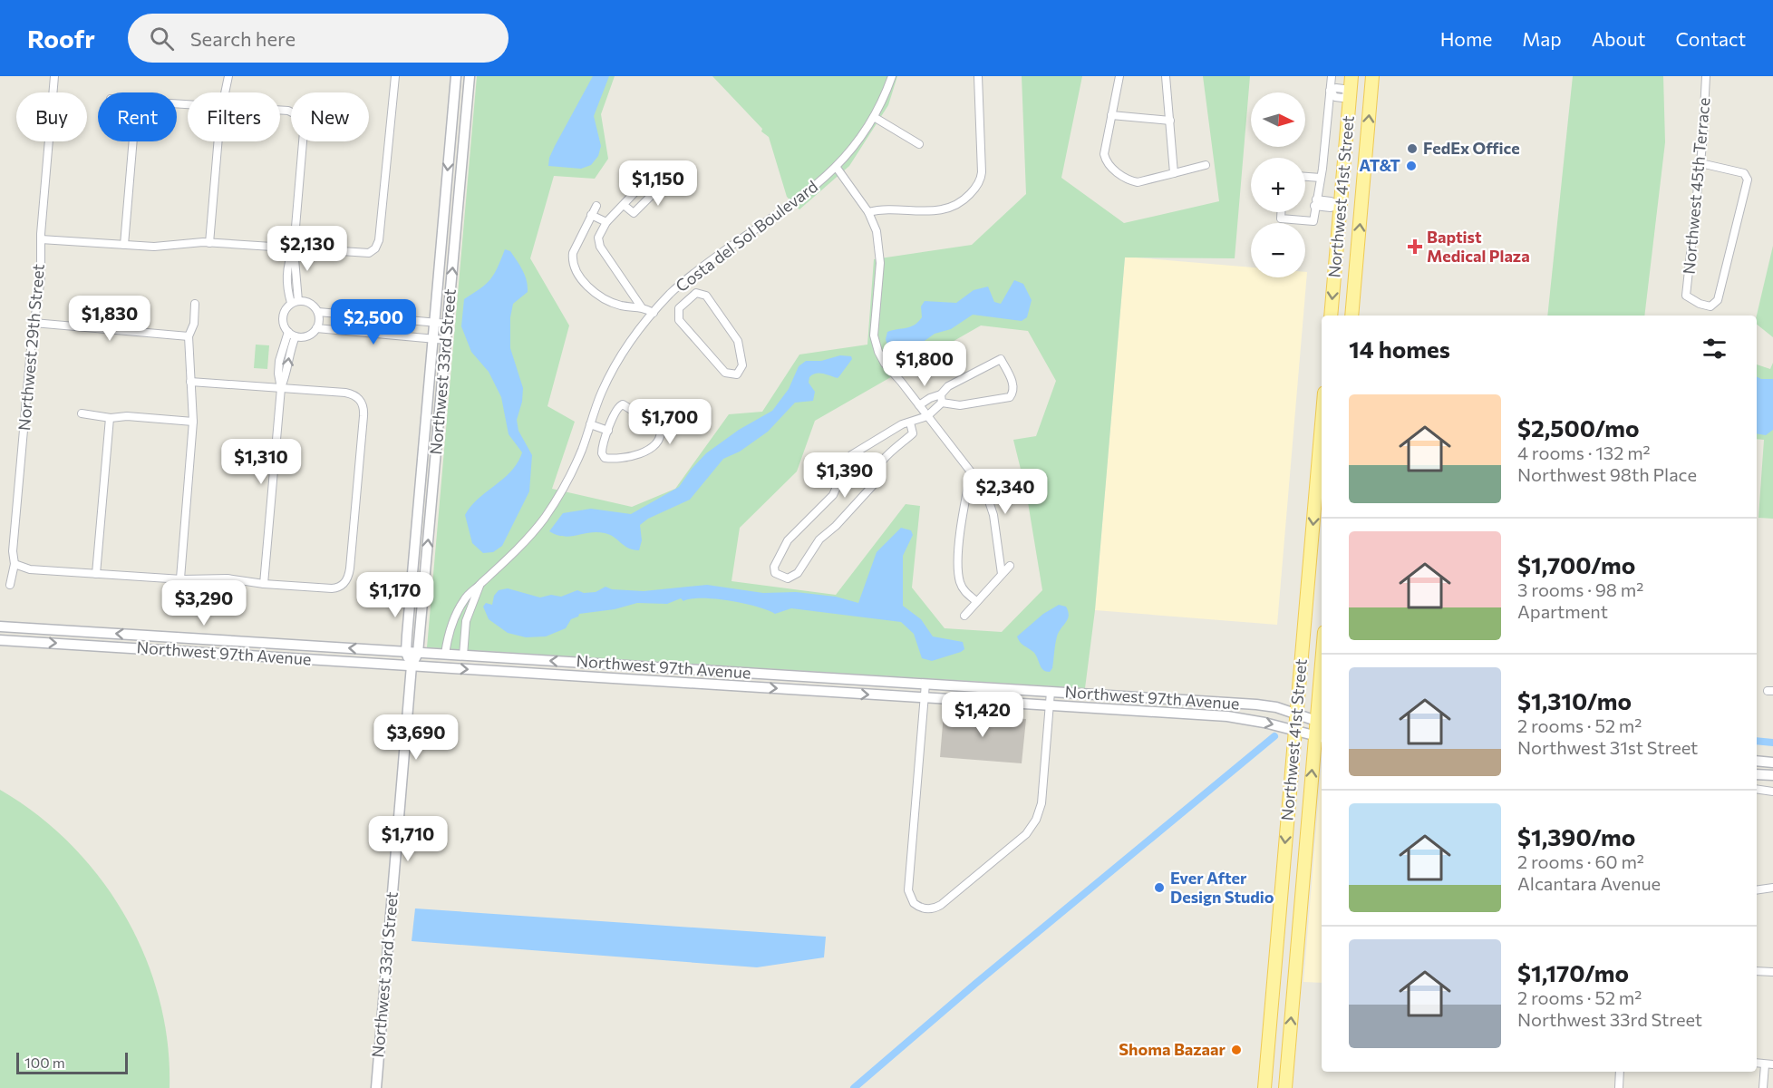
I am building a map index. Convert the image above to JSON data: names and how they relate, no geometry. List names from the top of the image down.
{
  "streets": {
    "main road": ["Northwest 41st Street"],
    "street": [
      "Northwest 45th Terrace",
      "Costa del Sol Boulevard",
      "Northwest 29th Street",
      "Northwest 33rd Street",
      "Northwest 97th Avenue"
    ]
  },
  "crossings": [
    ["Northwest 41st Street", "Northwest 97th Avenue"],
    ["Costa del Sol Boulevard", "Northwest 97th Avenue"],
    ["Northwest 33rd Street", "Northwest 97th Avenue"]
  ],
  "places": {
    "other": [
      "FedEx Office",
      "AT&T",
      "Ever After Design Studio",
      "Shoma Bazaar"
    ],
    "health": ["Baptist Medical Plaza"]
  },
  "scale_bar": "100 m",
  "north": "right",
  "page": {
    "header": "Roofr",
    "search": "Search here",
    "nav": [
      "Home",
      "Map",
      "About",
      "Contact"
    ],
    "map_buttons": ["+", "−"],
    "chip": [
      "Buy",
      "Rent",
      "Filters",
      "New"
    ],
    "price": [
      "$1,150",
      "$2,130",
      "$1,830",
      "$2,500",
      "$1,800",
      "$1,700",
      "$1,310",
      "$1,390",
      "$2,340",
      "$1,170",
      "$3,290",
      "$1,420",
      "$3,690",
      "$1,710"
    ],
    "heading": "14 homes",
    "list": [
      {
        "name": "$2,500/mo",
        "note": "4 rooms · 132 m² · Northwest 98th Place"
      },
      {
        "name": "$1,700/mo",
        "note": "3 rooms · 98 m² · Apartment"
      },
      {
        "name": "$1,310/mo",
        "note": "2 rooms · 52 m² · Northwest 31st Street"
      },
      {
        "name": "$1,390/mo",
        "note": "2 rooms · 60 m² · Alcantara Avenue"
      },
      {
        "name": "$1,170/mo",
        "note": "2 rooms · 52 m² · Northwest 33rd Street"
      }
    ],
    "scale": "100 m"
  }
}
